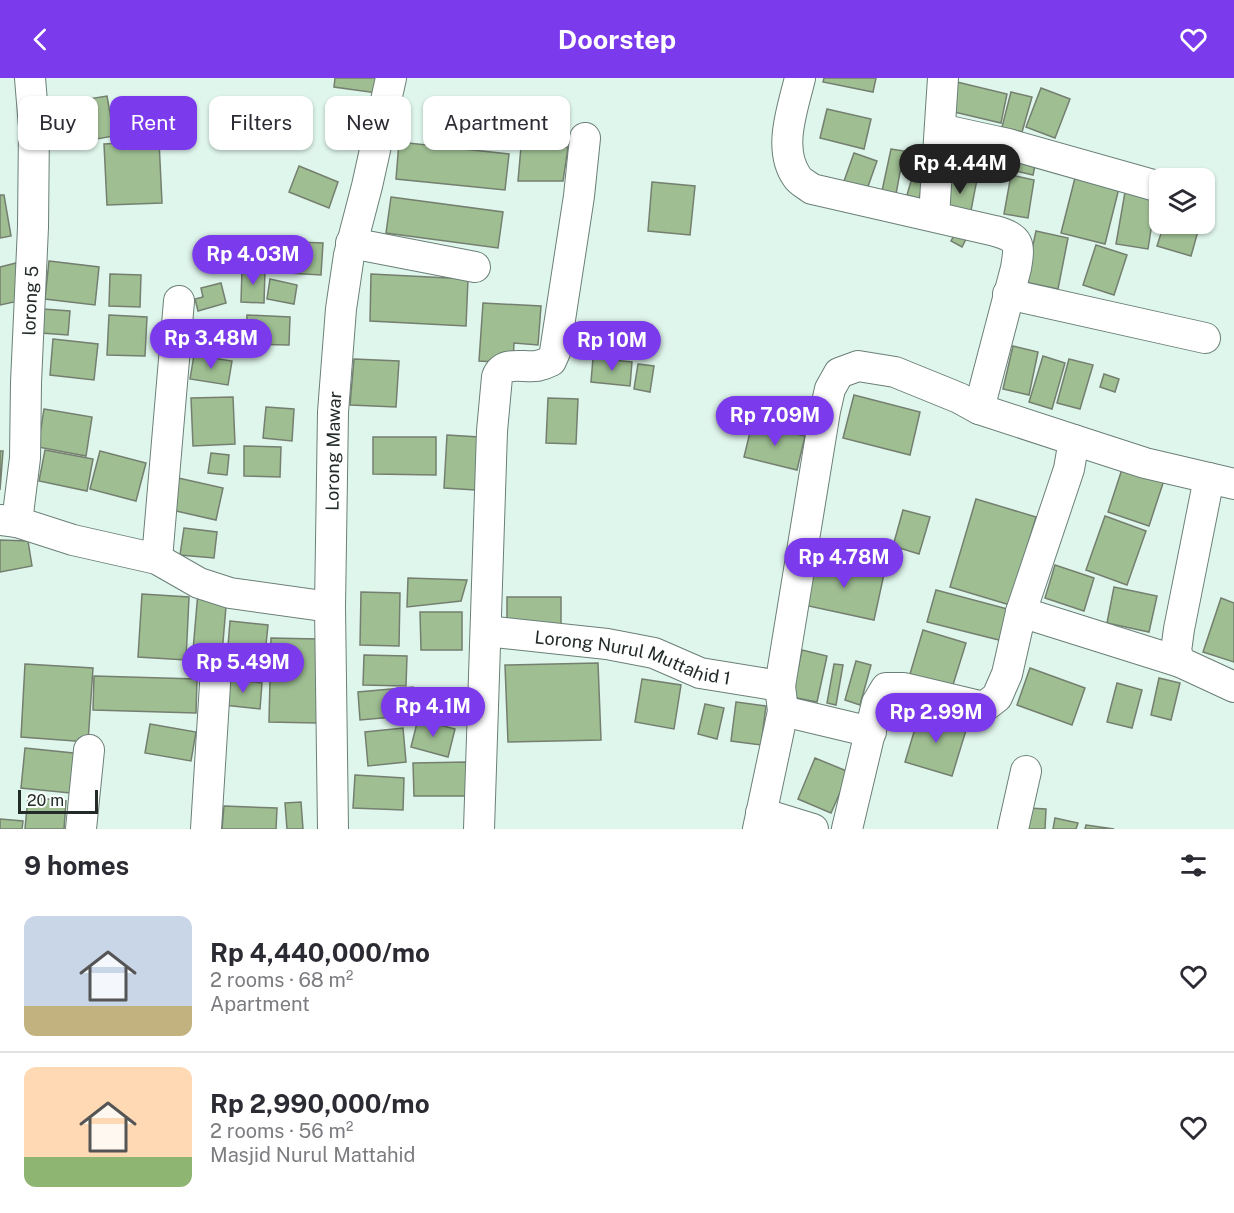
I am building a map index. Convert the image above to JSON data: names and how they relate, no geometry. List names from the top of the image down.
{
  "streets": {
    "street": ["lorong 5", "Lorong Mawar", "Lorong Nurul Muttahid 1"]
  },
  "scale_bar": "20 m",
  "page": {
    "header": "Doorstep",
    "chip": [
      "Buy",
      "Rent",
      "Filters",
      "New",
      "Apartment"
    ],
    "price": [
      "Rp 4.44M",
      "Rp 4.03M",
      "Rp 3.48M",
      "Rp 10M",
      "Rp 7.09M",
      "Rp 4.78M",
      "Rp 5.49M",
      "Rp 4.1M",
      "Rp 2.99M"
    ],
    "scale": "20 m",
    "heading": "9 homes",
    "list": [
      {
        "name": "Rp 4,440,000/mo",
        "note": "2 rooms · 68 m² · Apartment"
      },
      {
        "name": "Rp 2,990,000/mo",
        "note": "2 rooms · 56 m² · Masjid Nurul Mattahid"
      }
    ]
  }
}
